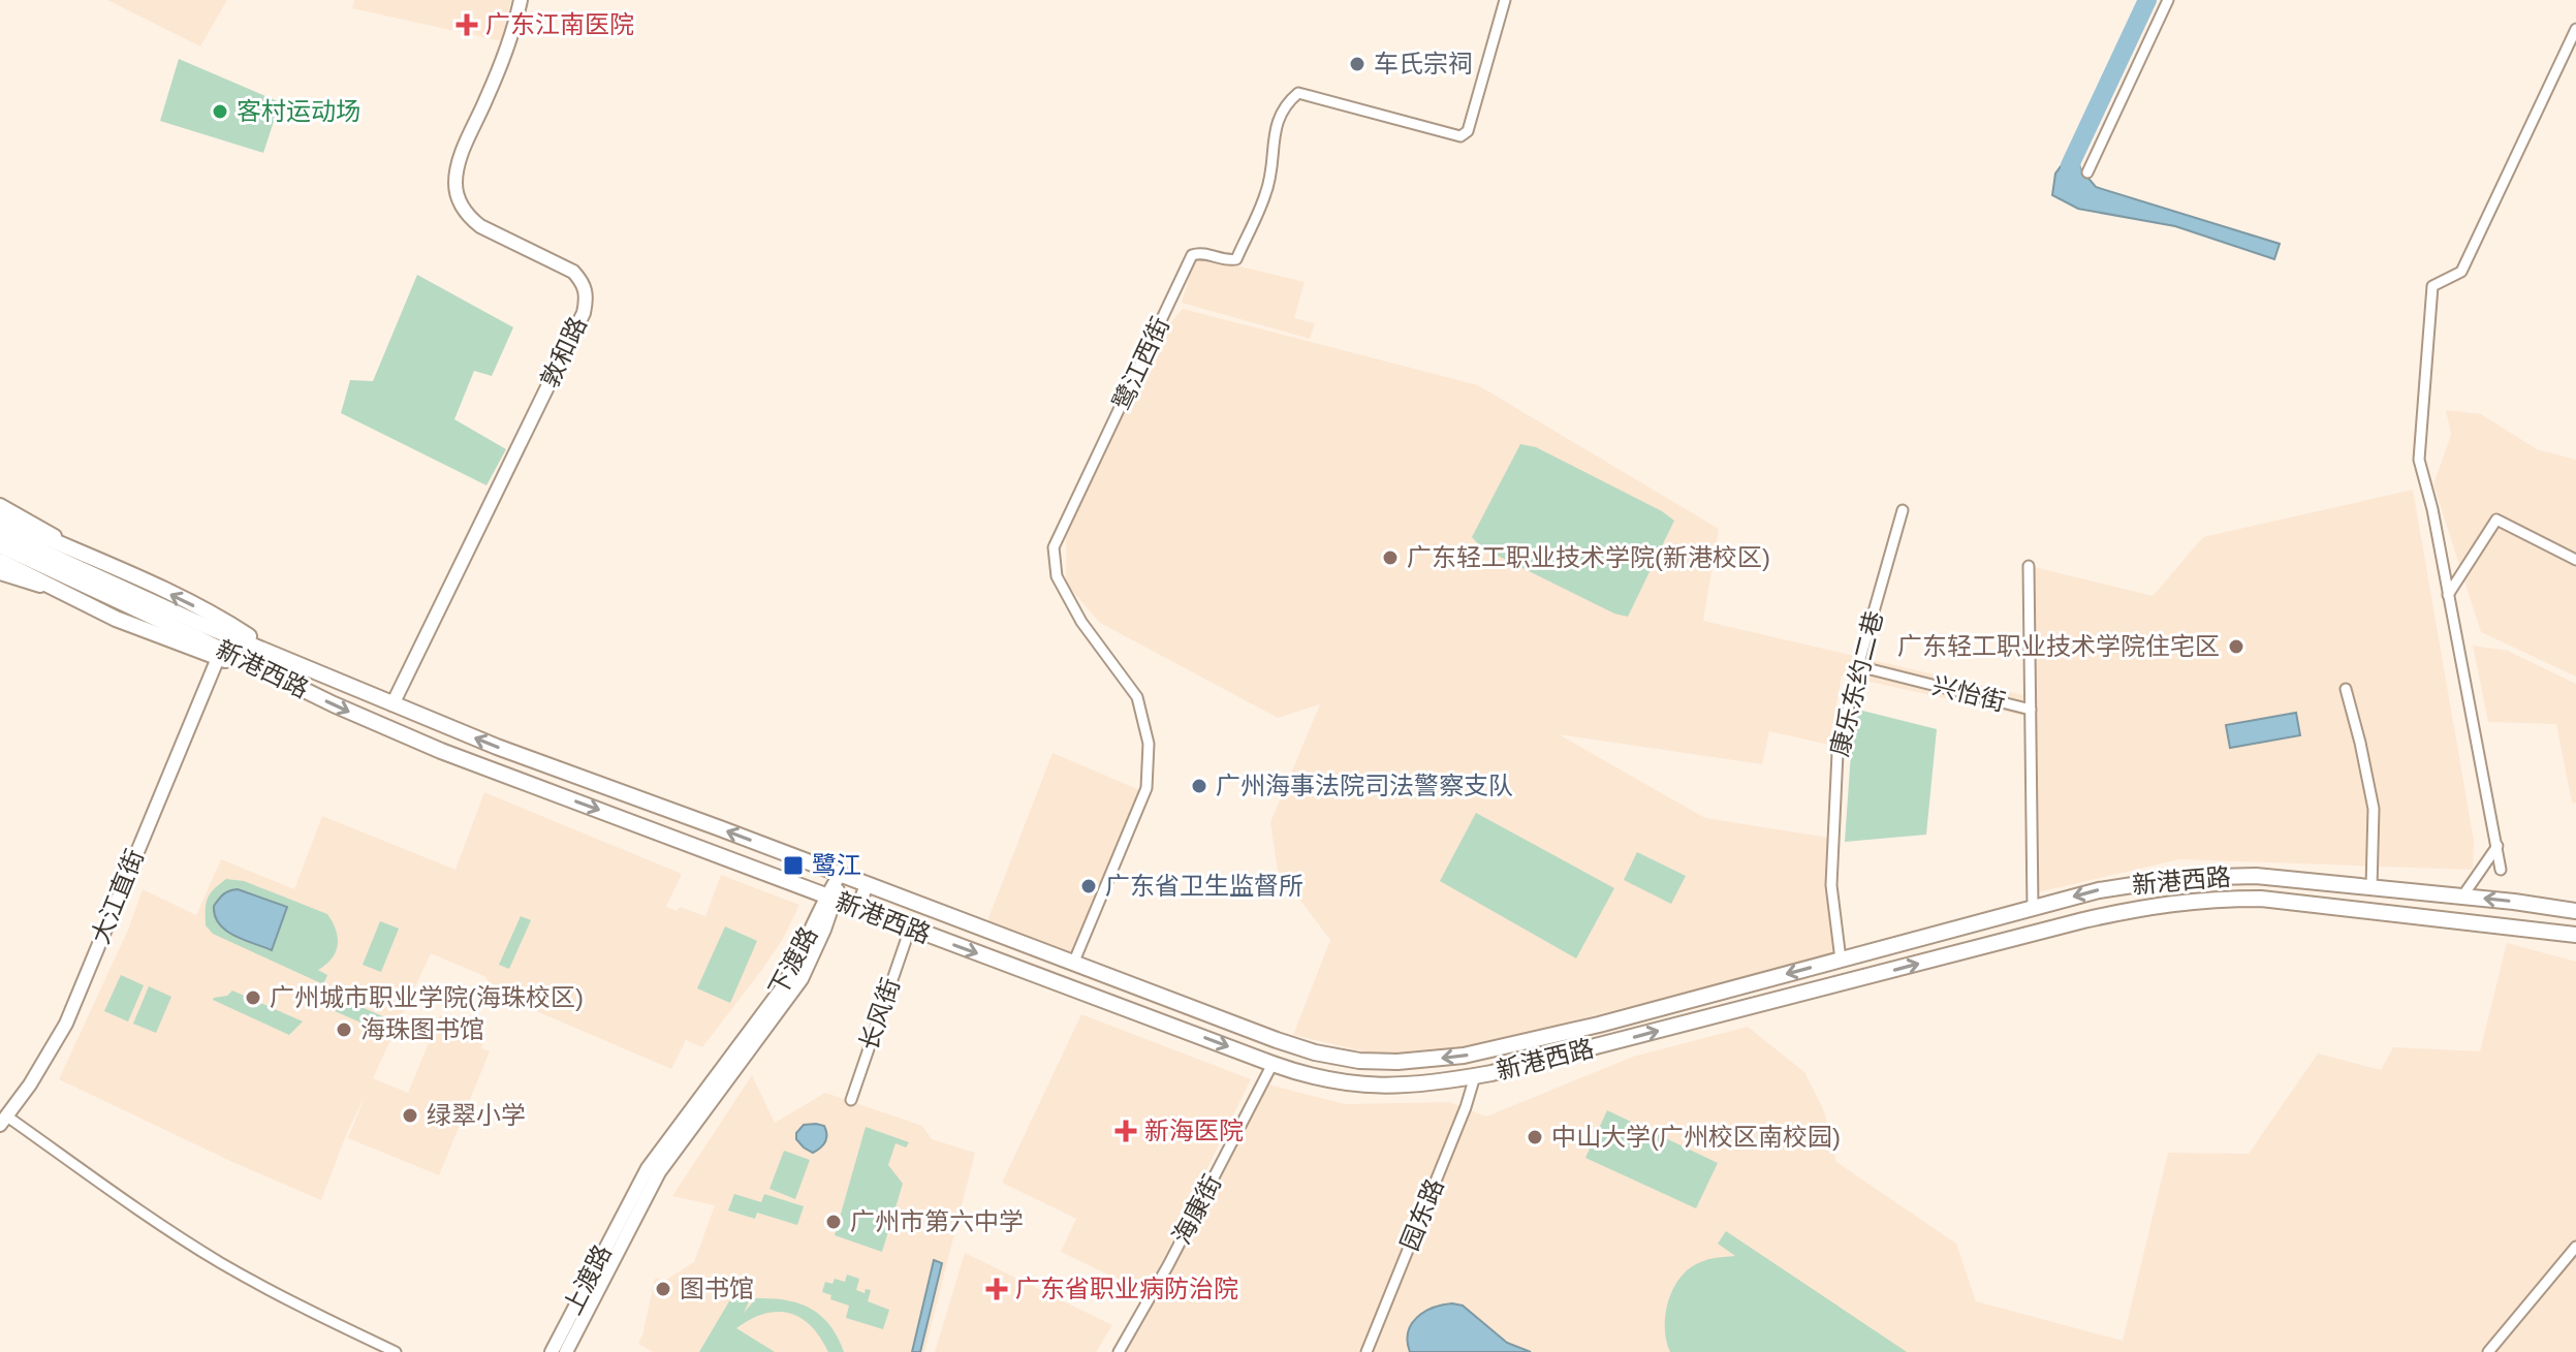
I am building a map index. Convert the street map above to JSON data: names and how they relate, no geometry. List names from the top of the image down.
{
  "streets": {
    "main road": ["新港西路"],
    "street": [
      "敦和路",
      "鹭江西街",
      "康乐东约二巷",
      "兴怡街",
      "大江直街",
      "下渡路",
      "长风街",
      "海康街",
      "园东路",
      "上渡路"
    ]
  },
  "crossings": [
    ["敦和路", "新港西路"],
    ["鹭江西街", "新港西路"],
    ["新港西路", "康乐东约二巷"],
    ["新港西路", "下渡路"],
    ["新港西路", "长风街"],
    ["新港西路", "海康街"],
    ["新港西路", "园东路"],
    ["康乐东约二巷", "兴怡街"],
    ["下渡路", "上渡路"]
  ],
  "places": {
    "health": ["广东江南医院", "新海医院", "广东省职业病防治院"],
    "other": [
      "车氏宗祠",
      "客村运动场",
      "广东轻工职业技术学院(新港校区)",
      "广东轻工职业技术学院住宅区",
      "广州海事法院司法警察支队",
      "广东省卫生监督所",
      "广州城市职业学院(海珠校区)",
      "海珠图书馆",
      "绿翠小学",
      "中山大学(广州校区南校园)",
      "广州市第六中学",
      "图书馆"
    ],
    "transit": ["鹭江"]
  }
}
